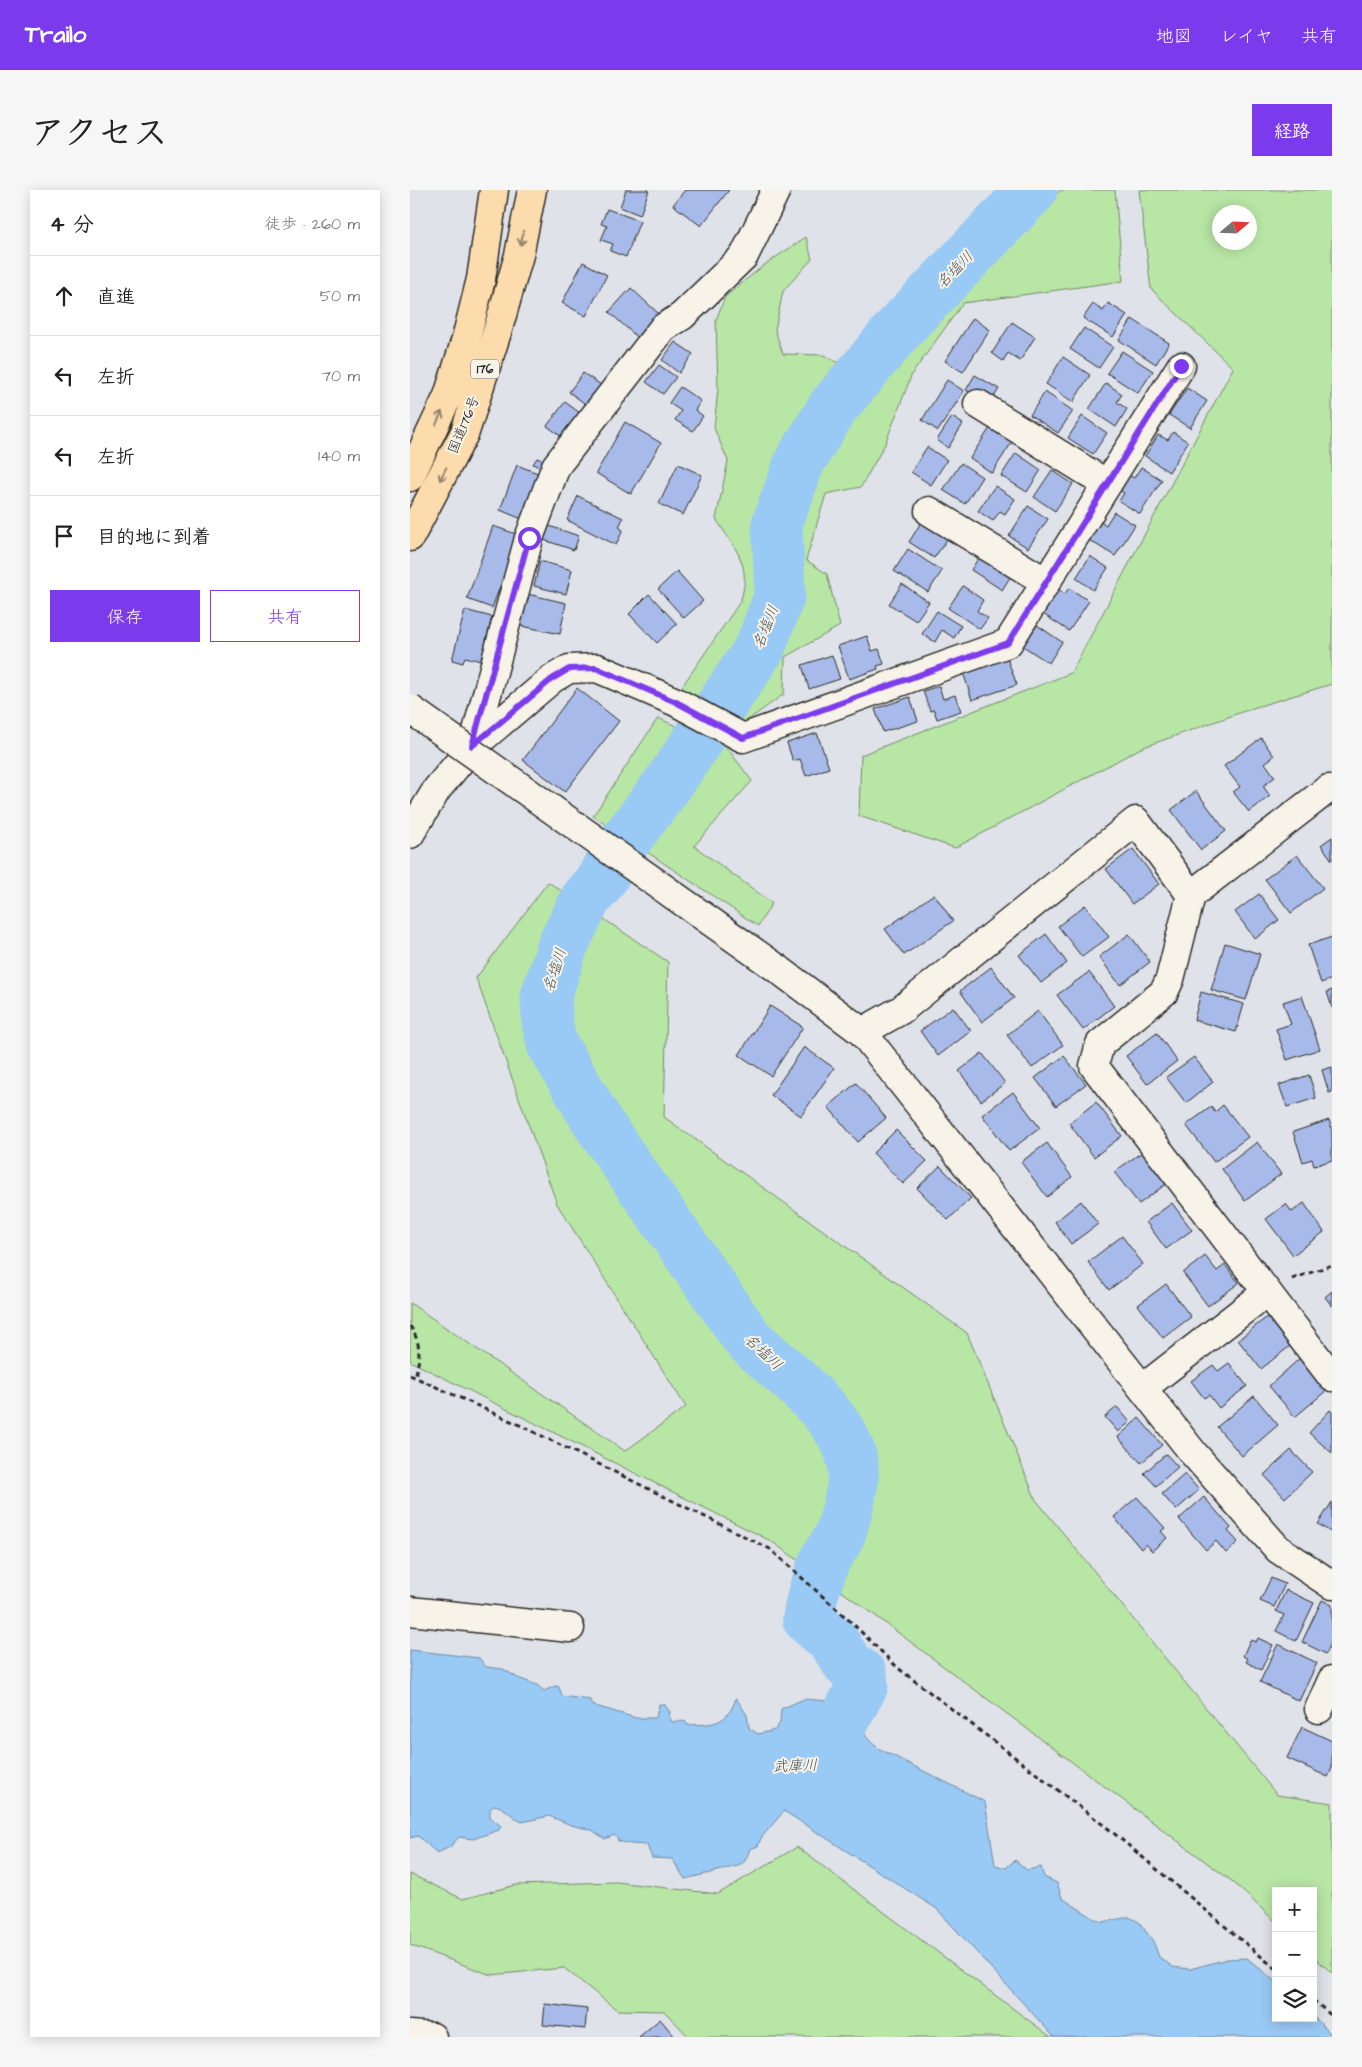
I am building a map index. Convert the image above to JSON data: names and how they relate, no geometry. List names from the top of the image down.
{
  "streets": {
    "highway": ["176", "国道176号"]
  },
  "water": ["名塩川", "武庫川"],
  "north": "right",
  "page": {
    "header": "Trailo",
    "nav": ["地図", "レイヤ", "共有"],
    "title": "アクセス",
    "buttons": [
      "経路",
      ["保存", "共有"]
    ],
    "heading": ["4 分", "徒歩 · 260 m"],
    "list": [
      ["直進", "50 m"],
      ["左折", "70 m"],
      ["左折", "140 m"],
      "目的地に到着"
    ],
    "map_buttons": ["+", "−"]
  }
}
